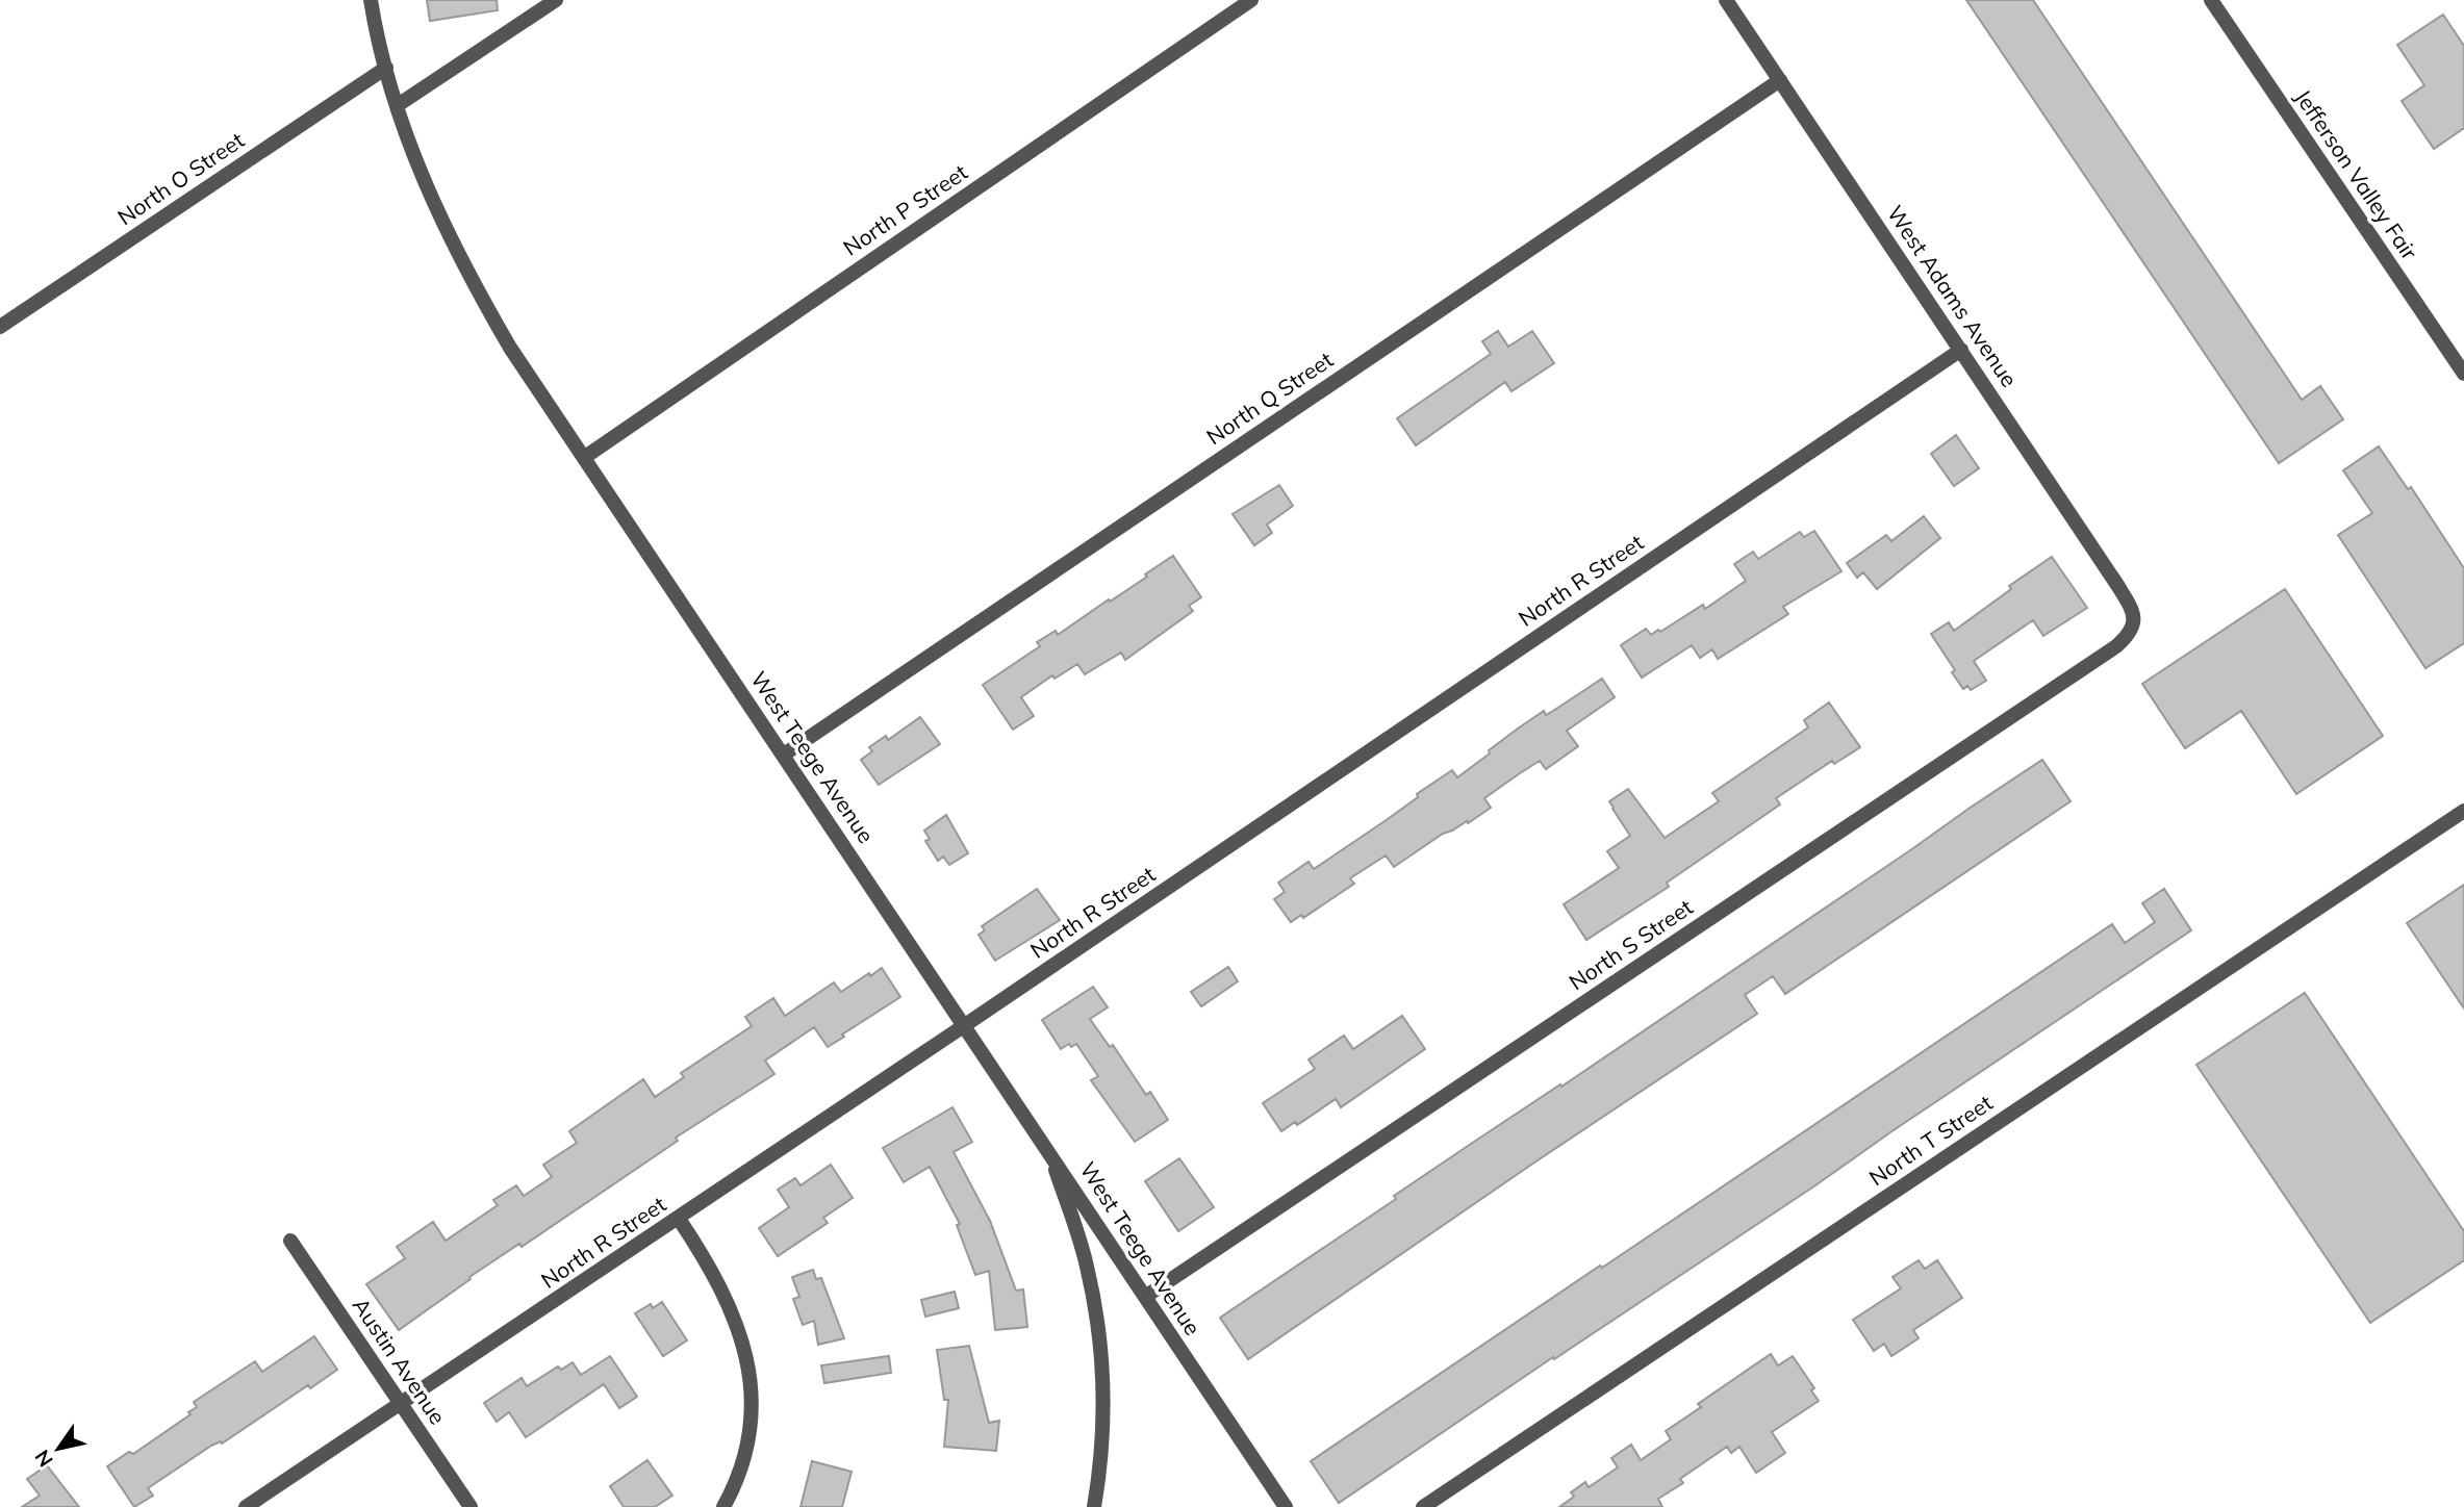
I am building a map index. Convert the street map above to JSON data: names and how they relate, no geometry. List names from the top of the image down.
{
  "streets": {
    "street": [
      "Jefferson Valley Fair",
      "North O Street",
      "North P Street",
      "West Adams Avenue",
      "North Q Street",
      "North R Street",
      "West Teege Avenue",
      "North S Street",
      "North T Street",
      "Austin Avenue"
    ]
  },
  "crossings": [
    ["North O Street", "West Teege Avenue"],
    ["North P Street", "West Teege Avenue"],
    ["West Adams Avenue", "North Q Street"],
    ["West Adams Avenue", "North R Street"],
    ["West Adams Avenue", "North S Street"],
    ["North Q Street", "West Teege Avenue"],
    ["North R Street", "West Teege Avenue"],
    ["North R Street", "Austin Avenue"],
    ["West Teege Avenue", "North S Street"]
  ],
  "north": "bottom left"
}
